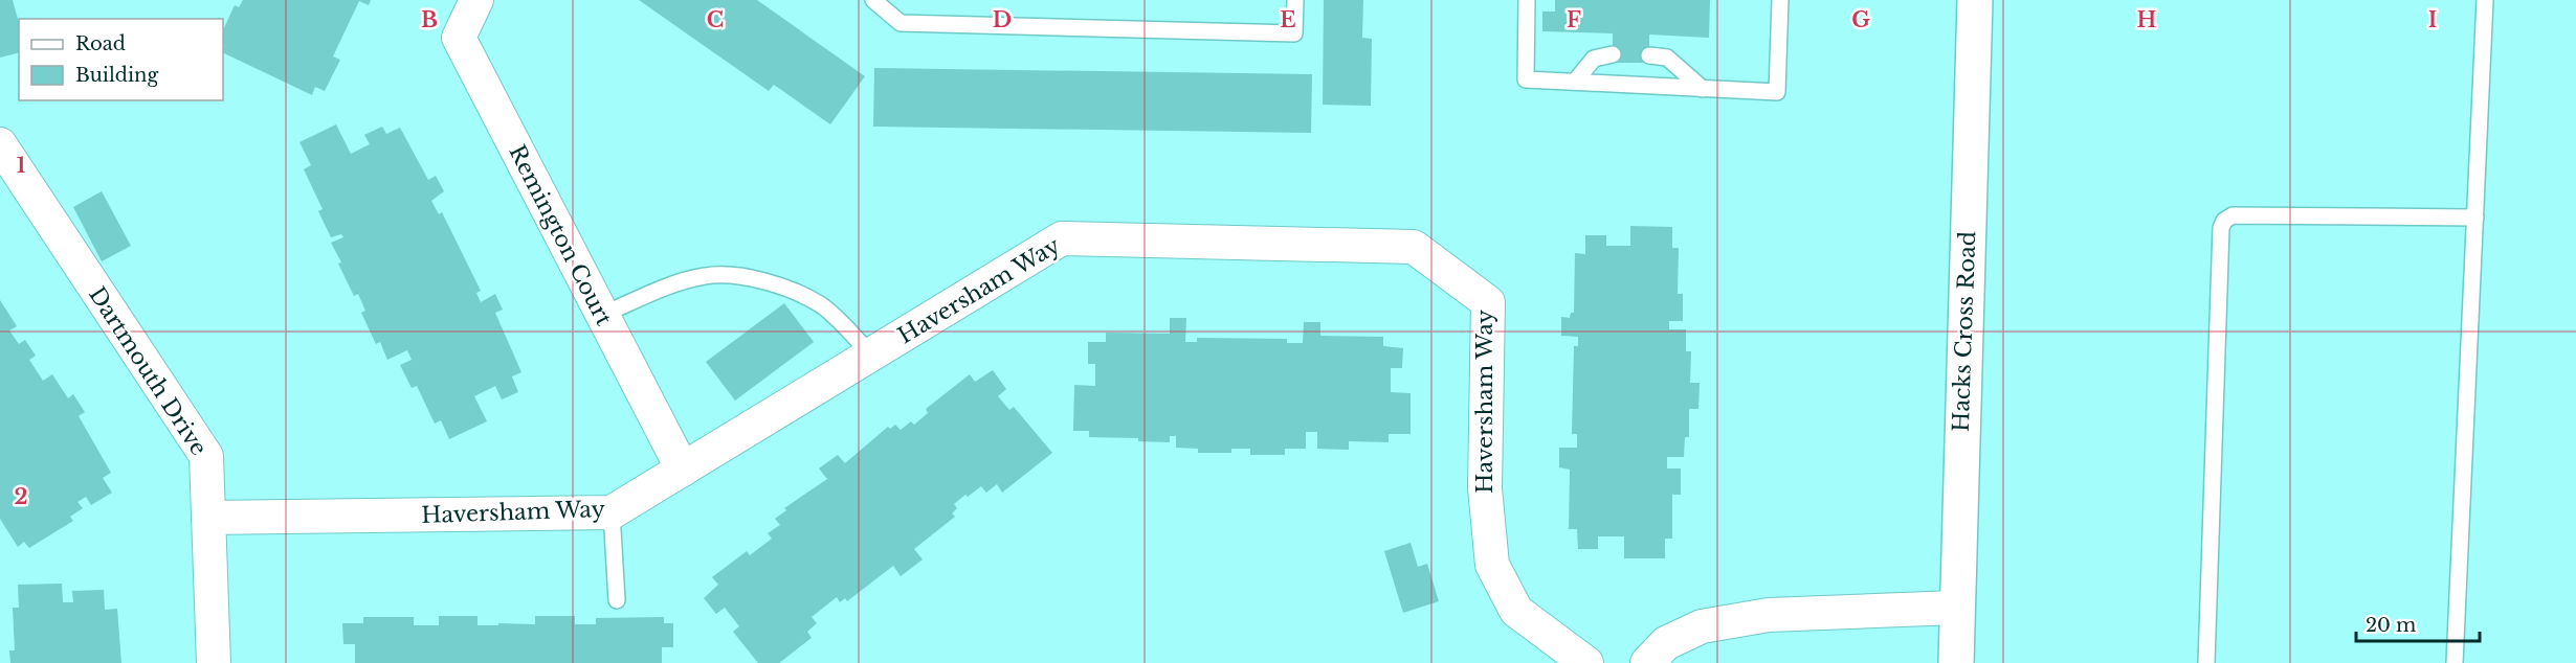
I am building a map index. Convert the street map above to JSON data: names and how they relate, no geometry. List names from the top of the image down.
{
  "streets": {
    "main road": ["Hacks Cross Road"],
    "street": ["Remington Court", "Haversham Way", "Dartmouth Drive"]
  },
  "crossings": [
    ["Remington Court", "Haversham Way"],
    ["Haversham Way", "Dartmouth Drive"]
  ],
  "legend": ["Road", "Building"],
  "scale_bar": "20 m",
  "grid": {
    "columns": [
      "B",
      "C",
      "D",
      "E",
      "F",
      "G",
      "H",
      "I"
    ],
    "rows": ["1", "2"]
  }
}
